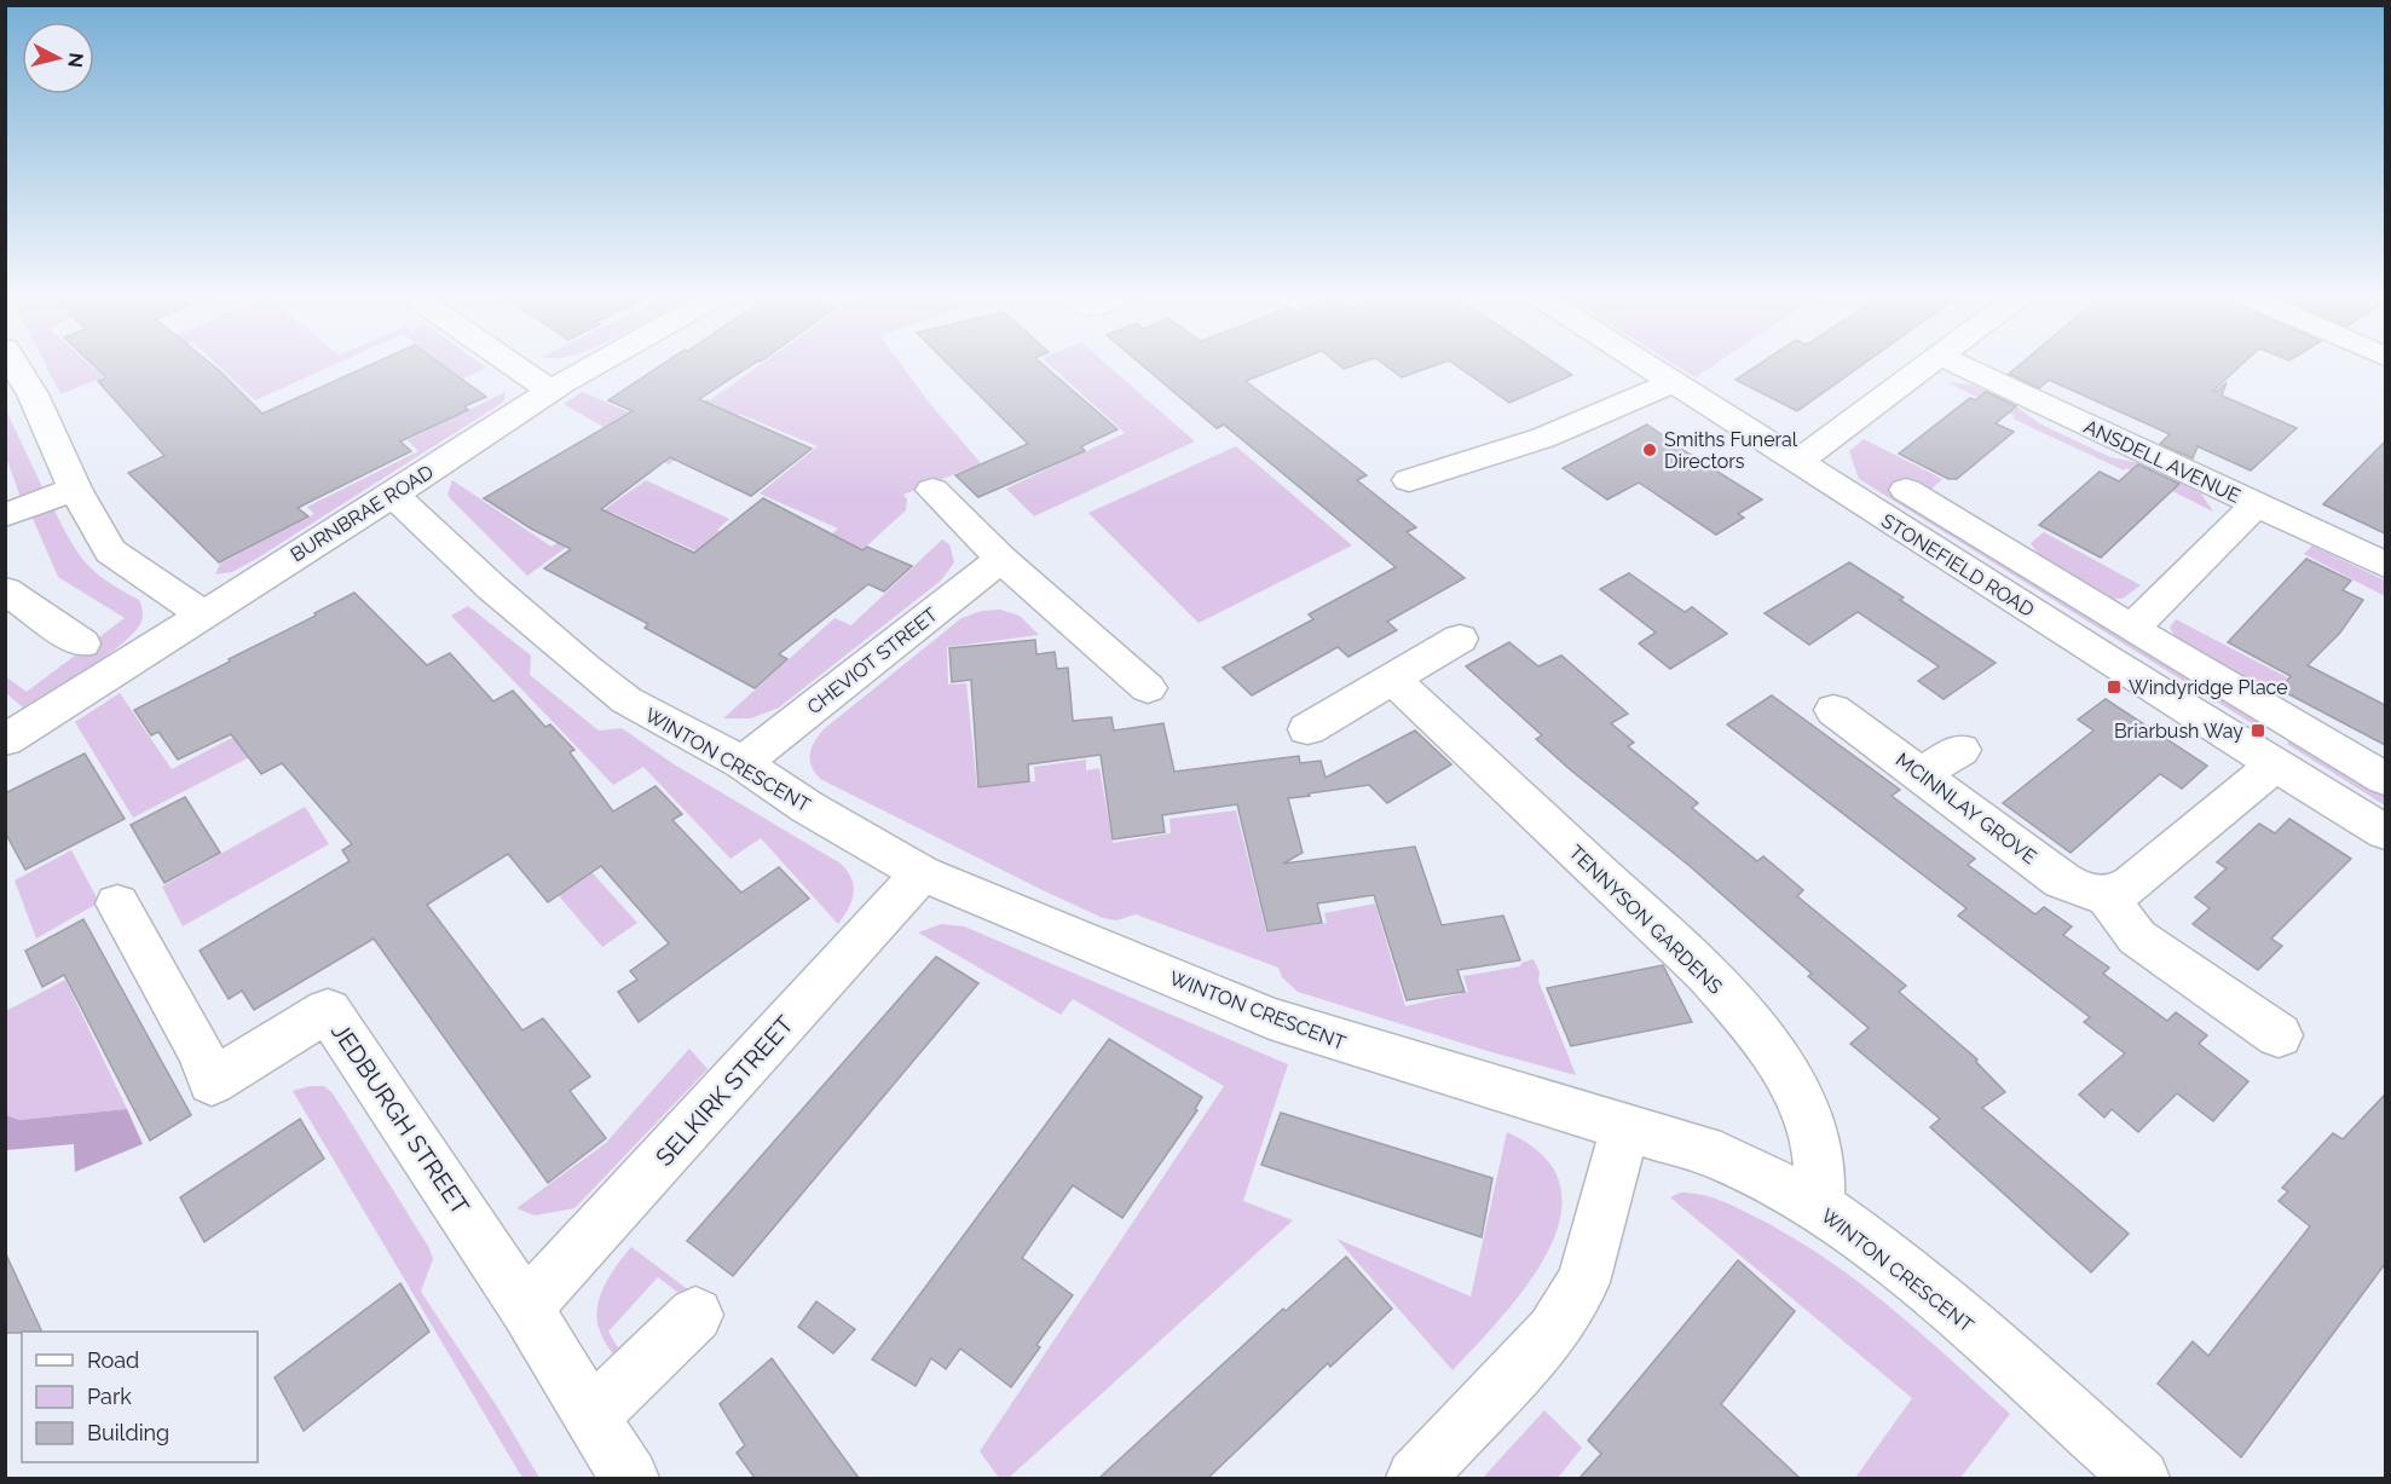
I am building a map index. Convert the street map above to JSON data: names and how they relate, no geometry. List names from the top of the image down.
{
  "streets": {
    "street": [
      "ANSDELL AVENUE",
      "BURNBRAE ROAD",
      "STONEFIELD ROAD",
      "CHEVIOT STREET",
      "WINTON CRESCENT",
      "MCINNLAY GROVE",
      "TENNYSON GARDENS",
      "SELKIRK STREET",
      "JEDBURGH STREET"
    ]
  },
  "crossings": [
    ["BURNBRAE ROAD", "WINTON CRESCENT"],
    ["CHEVIOT STREET", "WINTON CRESCENT"],
    ["WINTON CRESCENT", "TENNYSON GARDENS"],
    ["WINTON CRESCENT", "SELKIRK STREET"],
    ["SELKIRK STREET", "JEDBURGH STREET"]
  ],
  "places": {
    "other": ["Smiths Funeral Directors"],
    "transit": ["Windyridge Place", "Briarbush Way"]
  },
  "legend": ["Road", "Park", "Building"],
  "north": "right"
}
